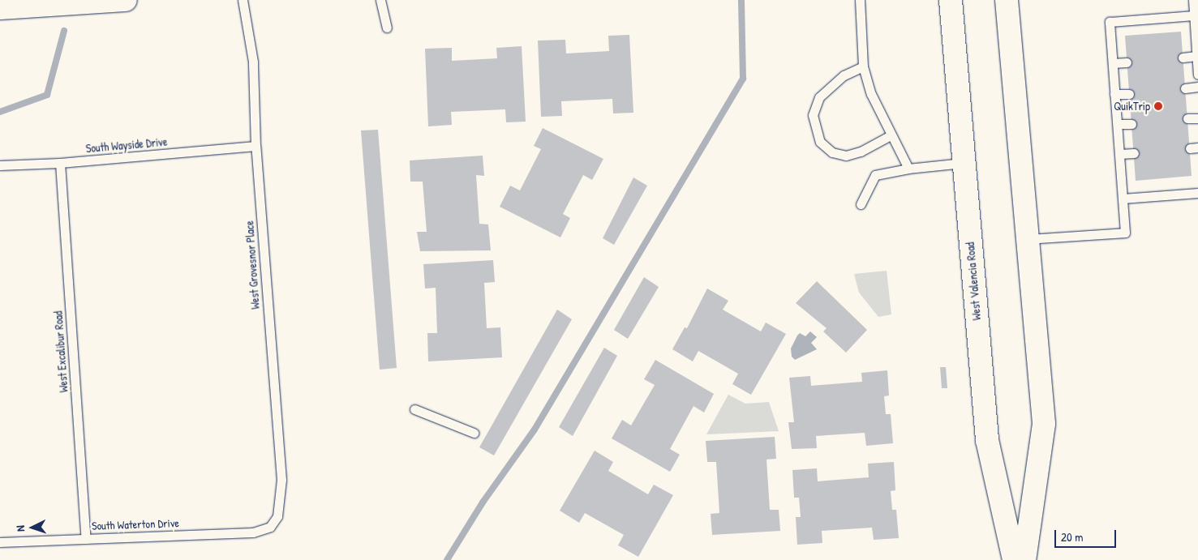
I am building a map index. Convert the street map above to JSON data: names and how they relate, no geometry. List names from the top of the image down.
{
  "streets": {
    "main road": ["West Valencia Road"],
    "lane": [
      "South Wayside Drive",
      "West Grovesnor Place",
      "West Excalibur Road",
      "South Waterton Drive"
    ]
  },
  "crossings": [
    ["South Wayside Drive", "West Grovesnor Place"],
    ["South Wayside Drive", "West Excalibur Road"],
    ["West Grovesnor Place", "South Waterton Drive"],
    ["West Excalibur Road", "South Waterton Drive"]
  ],
  "places": ["QuikTrip"],
  "scale_bar": "20 m",
  "north": "left"
}
